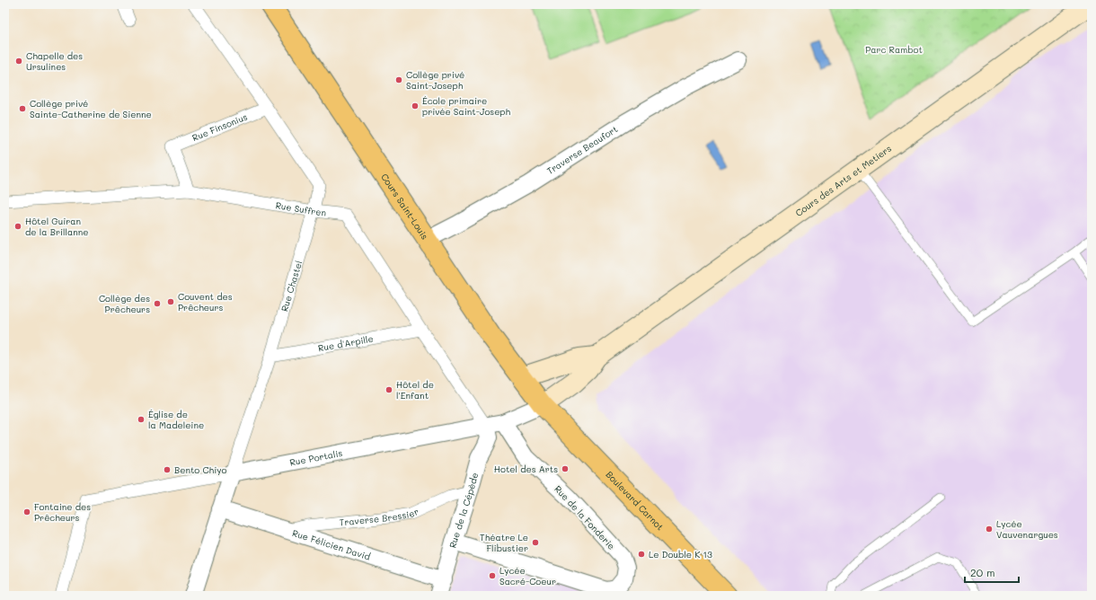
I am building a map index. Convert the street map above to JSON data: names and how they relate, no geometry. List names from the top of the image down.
{
  "streets": {
    "main road": ["Cours des Arts et Metiers", "Cours Saint-Louis", "Boulevard Carnot"],
    "street": [
      "Rue Finsonius",
      "Traverse Beaufort",
      "Rue Suffren",
      "Rue Chastel",
      "Rue d'Arpille",
      "Rue Portalis",
      "Rue de la Cépède",
      "Traverse Bressier",
      "Rue de la Fonderie",
      "Rue Félicien David"
    ]
  },
  "crossings": [
    ["Rue Finsonius", "Rue Suffren"],
    ["Rue Finsonius", "Rue Chastel"],
    ["Traverse Beaufort", "Cours Saint-Louis"],
    ["Cours des Arts et Metiers", "Cours Saint-Louis"],
    ["Cours des Arts et Metiers", "Rue Portalis"],
    ["Cours des Arts et Metiers", "Boulevard Carnot"],
    ["Cours Saint-Louis", "Rue Portalis"],
    ["Cours Saint-Louis", "Boulevard Carnot"],
    ["Rue Suffren", "Rue Chastel"],
    ["Rue Suffren", "Rue d'Arpille"],
    ["Rue Suffren", "Rue Portalis"],
    ["Rue Suffren", "Rue de la Cépède"],
    ["Rue Chastel", "Rue d'Arpille"],
    ["Rue Chastel", "Rue Portalis"],
    ["Rue Chastel", "Rue Félicien David"],
    ["Rue Portalis", "Boulevard Carnot"],
    ["Rue Portalis", "Rue de la Cépède"],
    ["Rue Portalis", "Rue de la Fonderie"],
    ["Rue de la Cépède", "Traverse Bressier"],
    ["Rue de la Cépède", "Rue de la Fonderie"],
    ["Rue de la Cépède", "Rue Félicien David"],
    ["Traverse Bressier", "Rue Félicien David"]
  ],
  "parks": ["Parc Rambot"],
  "places": [
    "Chapelle des Ursulines",
    "Collège privé Saint-Joseph",
    "École primaire privée Saint-Joseph",
    "Collège privé Sainte-Catherine de Sienne",
    "Hôtel Guiran de la Brillanne",
    "Couvent des Prêcheurs",
    "Collège des Prêcheurs",
    "Hôtel de l'Enfant",
    "Église de la Madeleine",
    "Hotel des Arts",
    "Bento Chiyo",
    "Fontaine des Prêcheurs",
    "Lycée Vauvenargues",
    "Théatre Le Flibustier",
    "Le Double K 13",
    "Lycée Sacré-Coeur"
  ],
  "scale_bar": "20 m"
}
